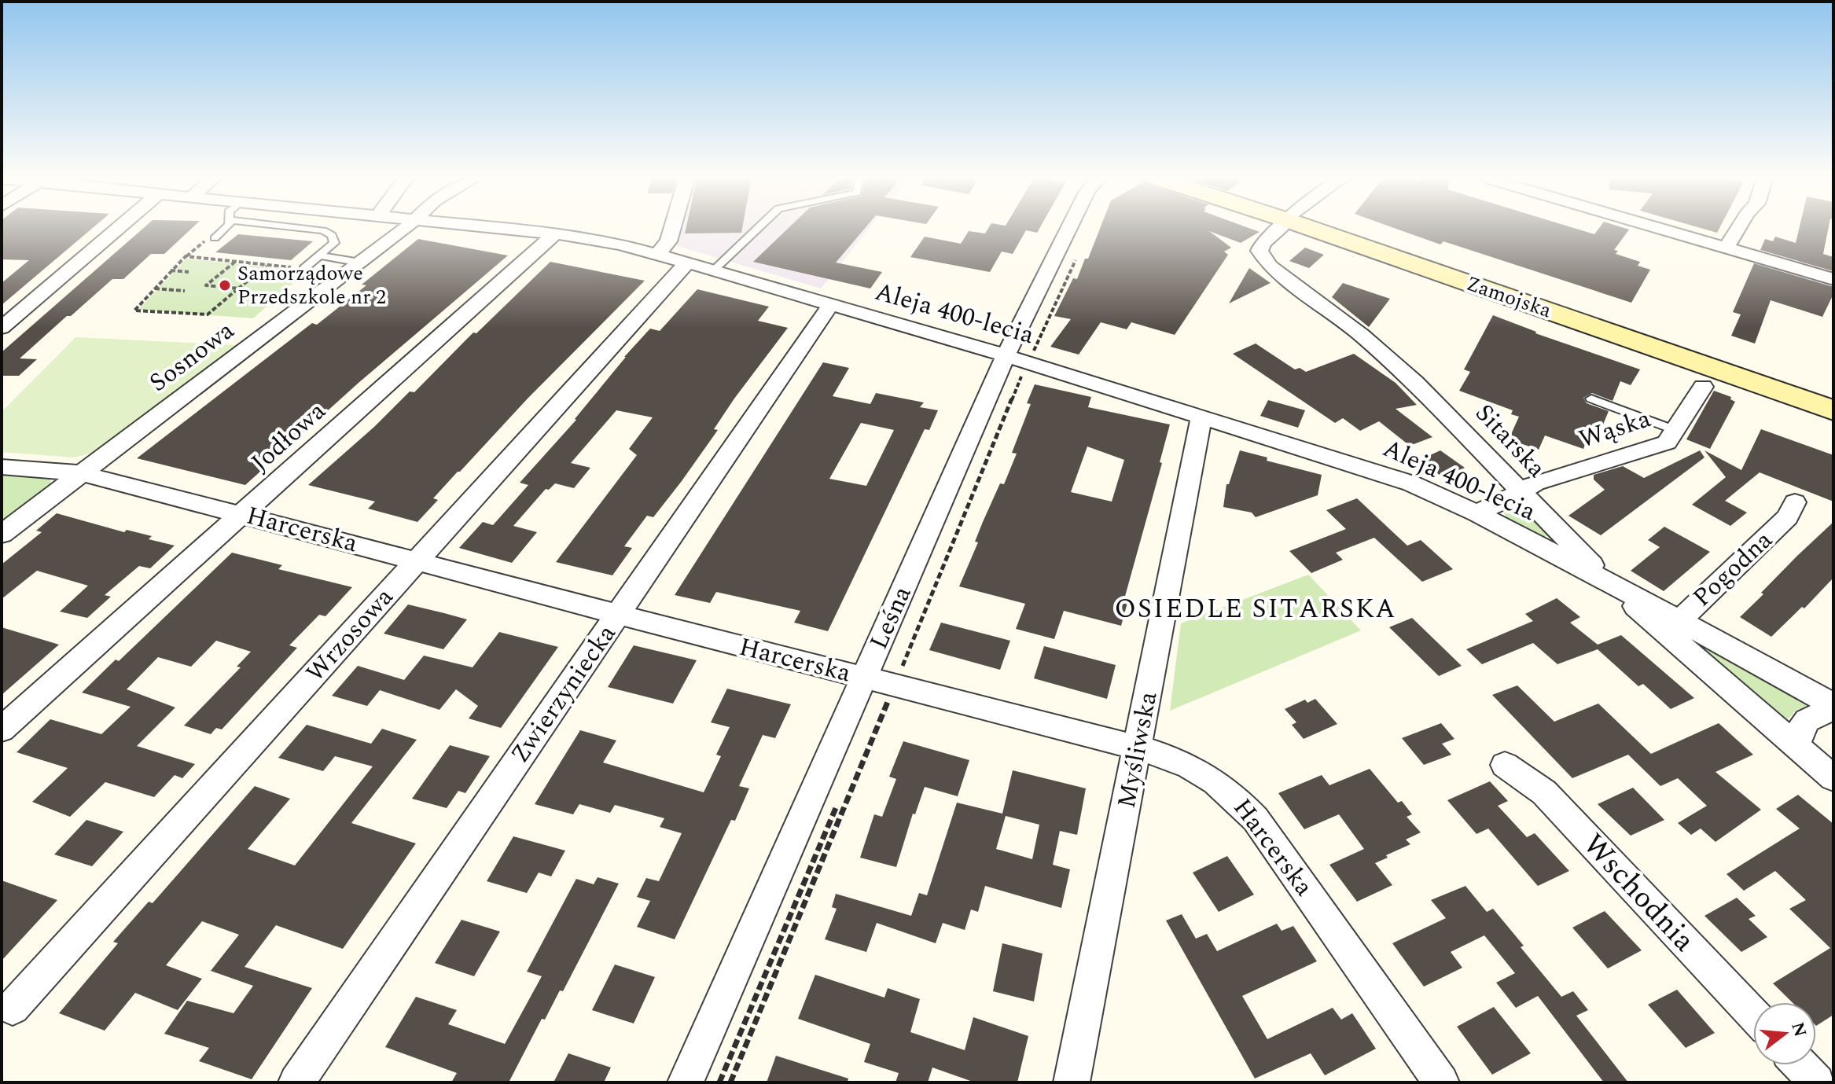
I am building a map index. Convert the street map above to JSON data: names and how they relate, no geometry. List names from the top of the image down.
{
  "streets": {
    "street": [
      "Zamojska",
      "Aleja 400-lecia",
      "Sosnowa",
      "Wąska",
      "Jodłowa",
      "Sitarska",
      "Harcerska",
      "Pogodna",
      "Leśna",
      "Wrzosowa",
      "Zwierzyniecka",
      "Myśliwska",
      "Wschodnia"
    ]
  },
  "crossings": [
    ["Aleja 400-lecia", "Wąska"],
    ["Aleja 400-lecia", "Jodłowa"],
    ["Aleja 400-lecia", "Sitarska"],
    ["Aleja 400-lecia", "Leśna"],
    ["Aleja 400-lecia", "Wrzosowa"],
    ["Aleja 400-lecia", "Zwierzyniecka"],
    ["Aleja 400-lecia", "Myśliwska"],
    ["Sosnowa", "Harcerska"],
    ["Wąska", "Sitarska"],
    ["Jodłowa", "Harcerska"],
    ["Sitarska", "Pogodna"],
    ["Harcerska", "Leśna"],
    ["Harcerska", "Wrzosowa"],
    ["Harcerska", "Zwierzyniecka"],
    ["Harcerska", "Myśliwska"]
  ],
  "districts": ["OSIEDLE SITARSKA"],
  "places": ["Samorządowe Przedszkole nr 2"],
  "north": "right"
}
